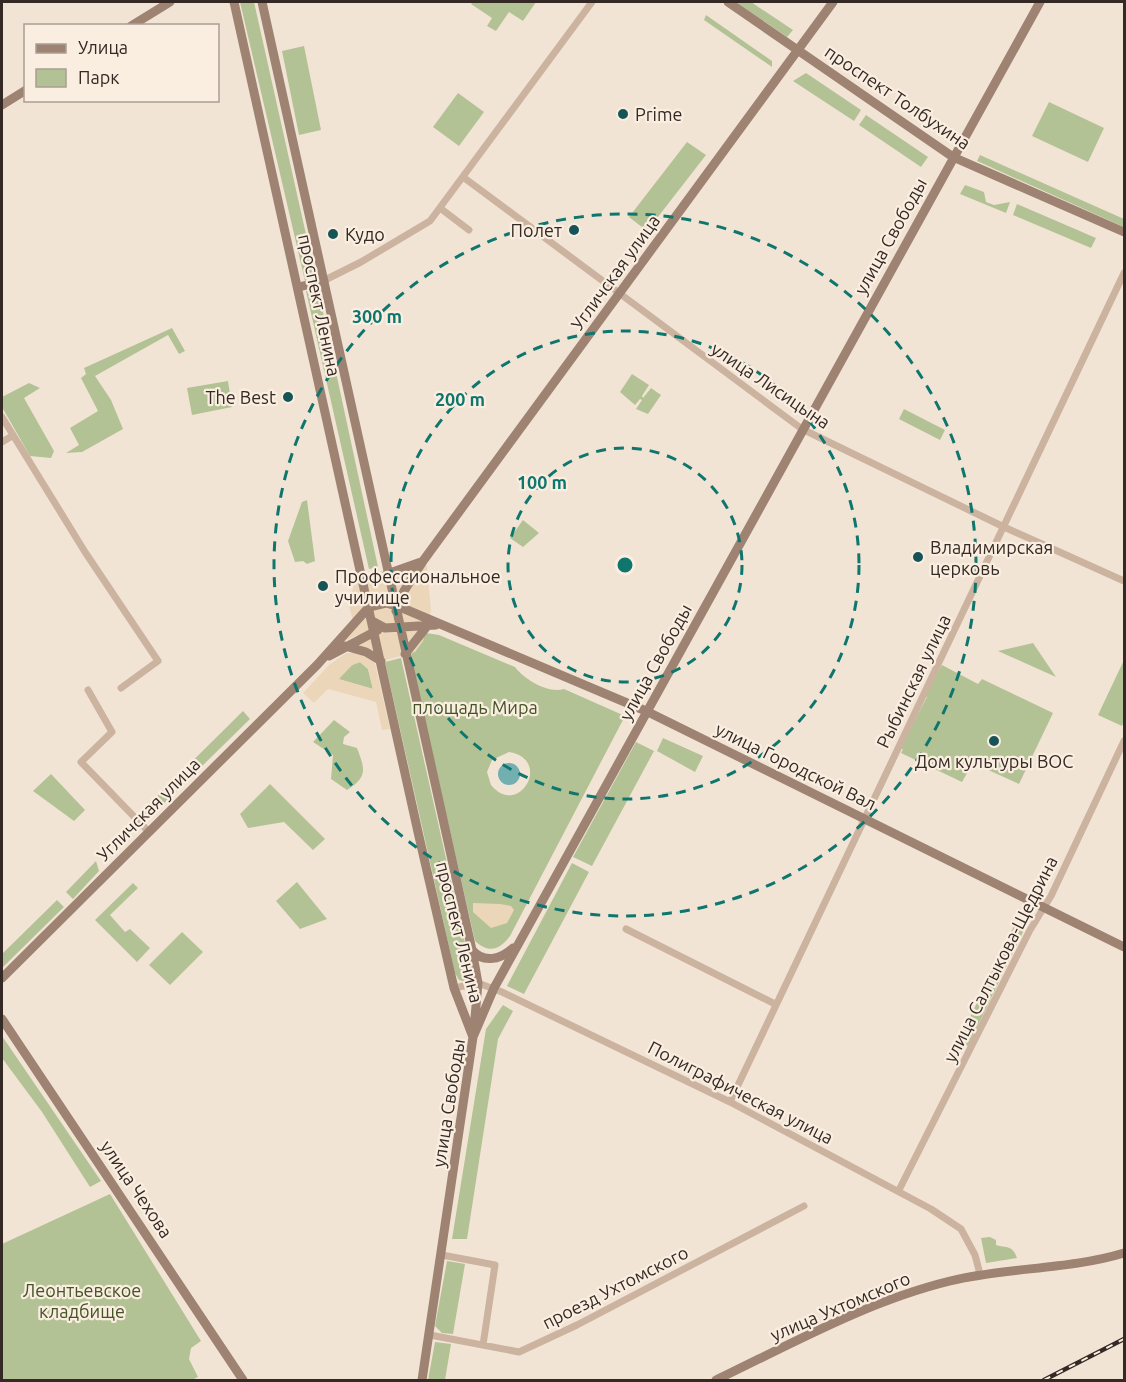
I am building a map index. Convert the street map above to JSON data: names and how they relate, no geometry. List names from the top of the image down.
{
  "streets": {
    "main road": [
      "проспект Толбухина",
      "улица Свободы",
      "Угличская улица",
      "проспект Ленина",
      "улица Городской Вал",
      "улица Чехова",
      "улица Ухтомского"
    ],
    "street": [
      "улица Лисицына",
      "Рыбинская улица",
      "улица Салтыкова-Щедрина",
      "Полиграфическая улица",
      "проезд Ухтомского"
    ]
  },
  "crossings": [
    ["проспект Толбухина", "улица Свободы"],
    ["проспект Толбухина", "Угличская улица"],
    ["улица Свободы", "проспект Ленина"],
    ["улица Свободы", "улица Лисицына"],
    ["улица Свободы", "улица Городской Вал"],
    ["улица Свободы", "Полиграфическая улица"],
    ["улица Свободы", "проезд Ухтомского"],
    ["Угличская улица", "проспект Ленина"],
    ["Угличская улица", "улица Лисицына"],
    ["Угличская улица", "улица Городской Вал"],
    ["проспект Ленина", "улица Городской Вал"],
    ["проспект Ленина", "Полиграфическая улица"],
    ["улица Лисицына", "Рыбинская улица"],
    ["Рыбинская улица", "улица Городской Вал"],
    ["Рыбинская улица", "Полиграфическая улица"],
    ["улица Городской Вал", "улица Салтыкова-Щедрина"],
    ["улица Салтыкова-Щедрина", "Полиграфическая улица"],
    ["Полиграфическая улица", "улица Ухтомского"]
  ],
  "parks": ["площадь Мира", "Леонтьевское кладбище"],
  "places": [
    "Prime",
    "Полет",
    "Кудо",
    "The Best",
    "Владимирская церковь",
    "Профессиональное училище",
    "Дом культуры ВОС"
  ],
  "legend": ["Улица", "Парк"],
  "rings": ["300 m", "200 m", "100 m"]
}
